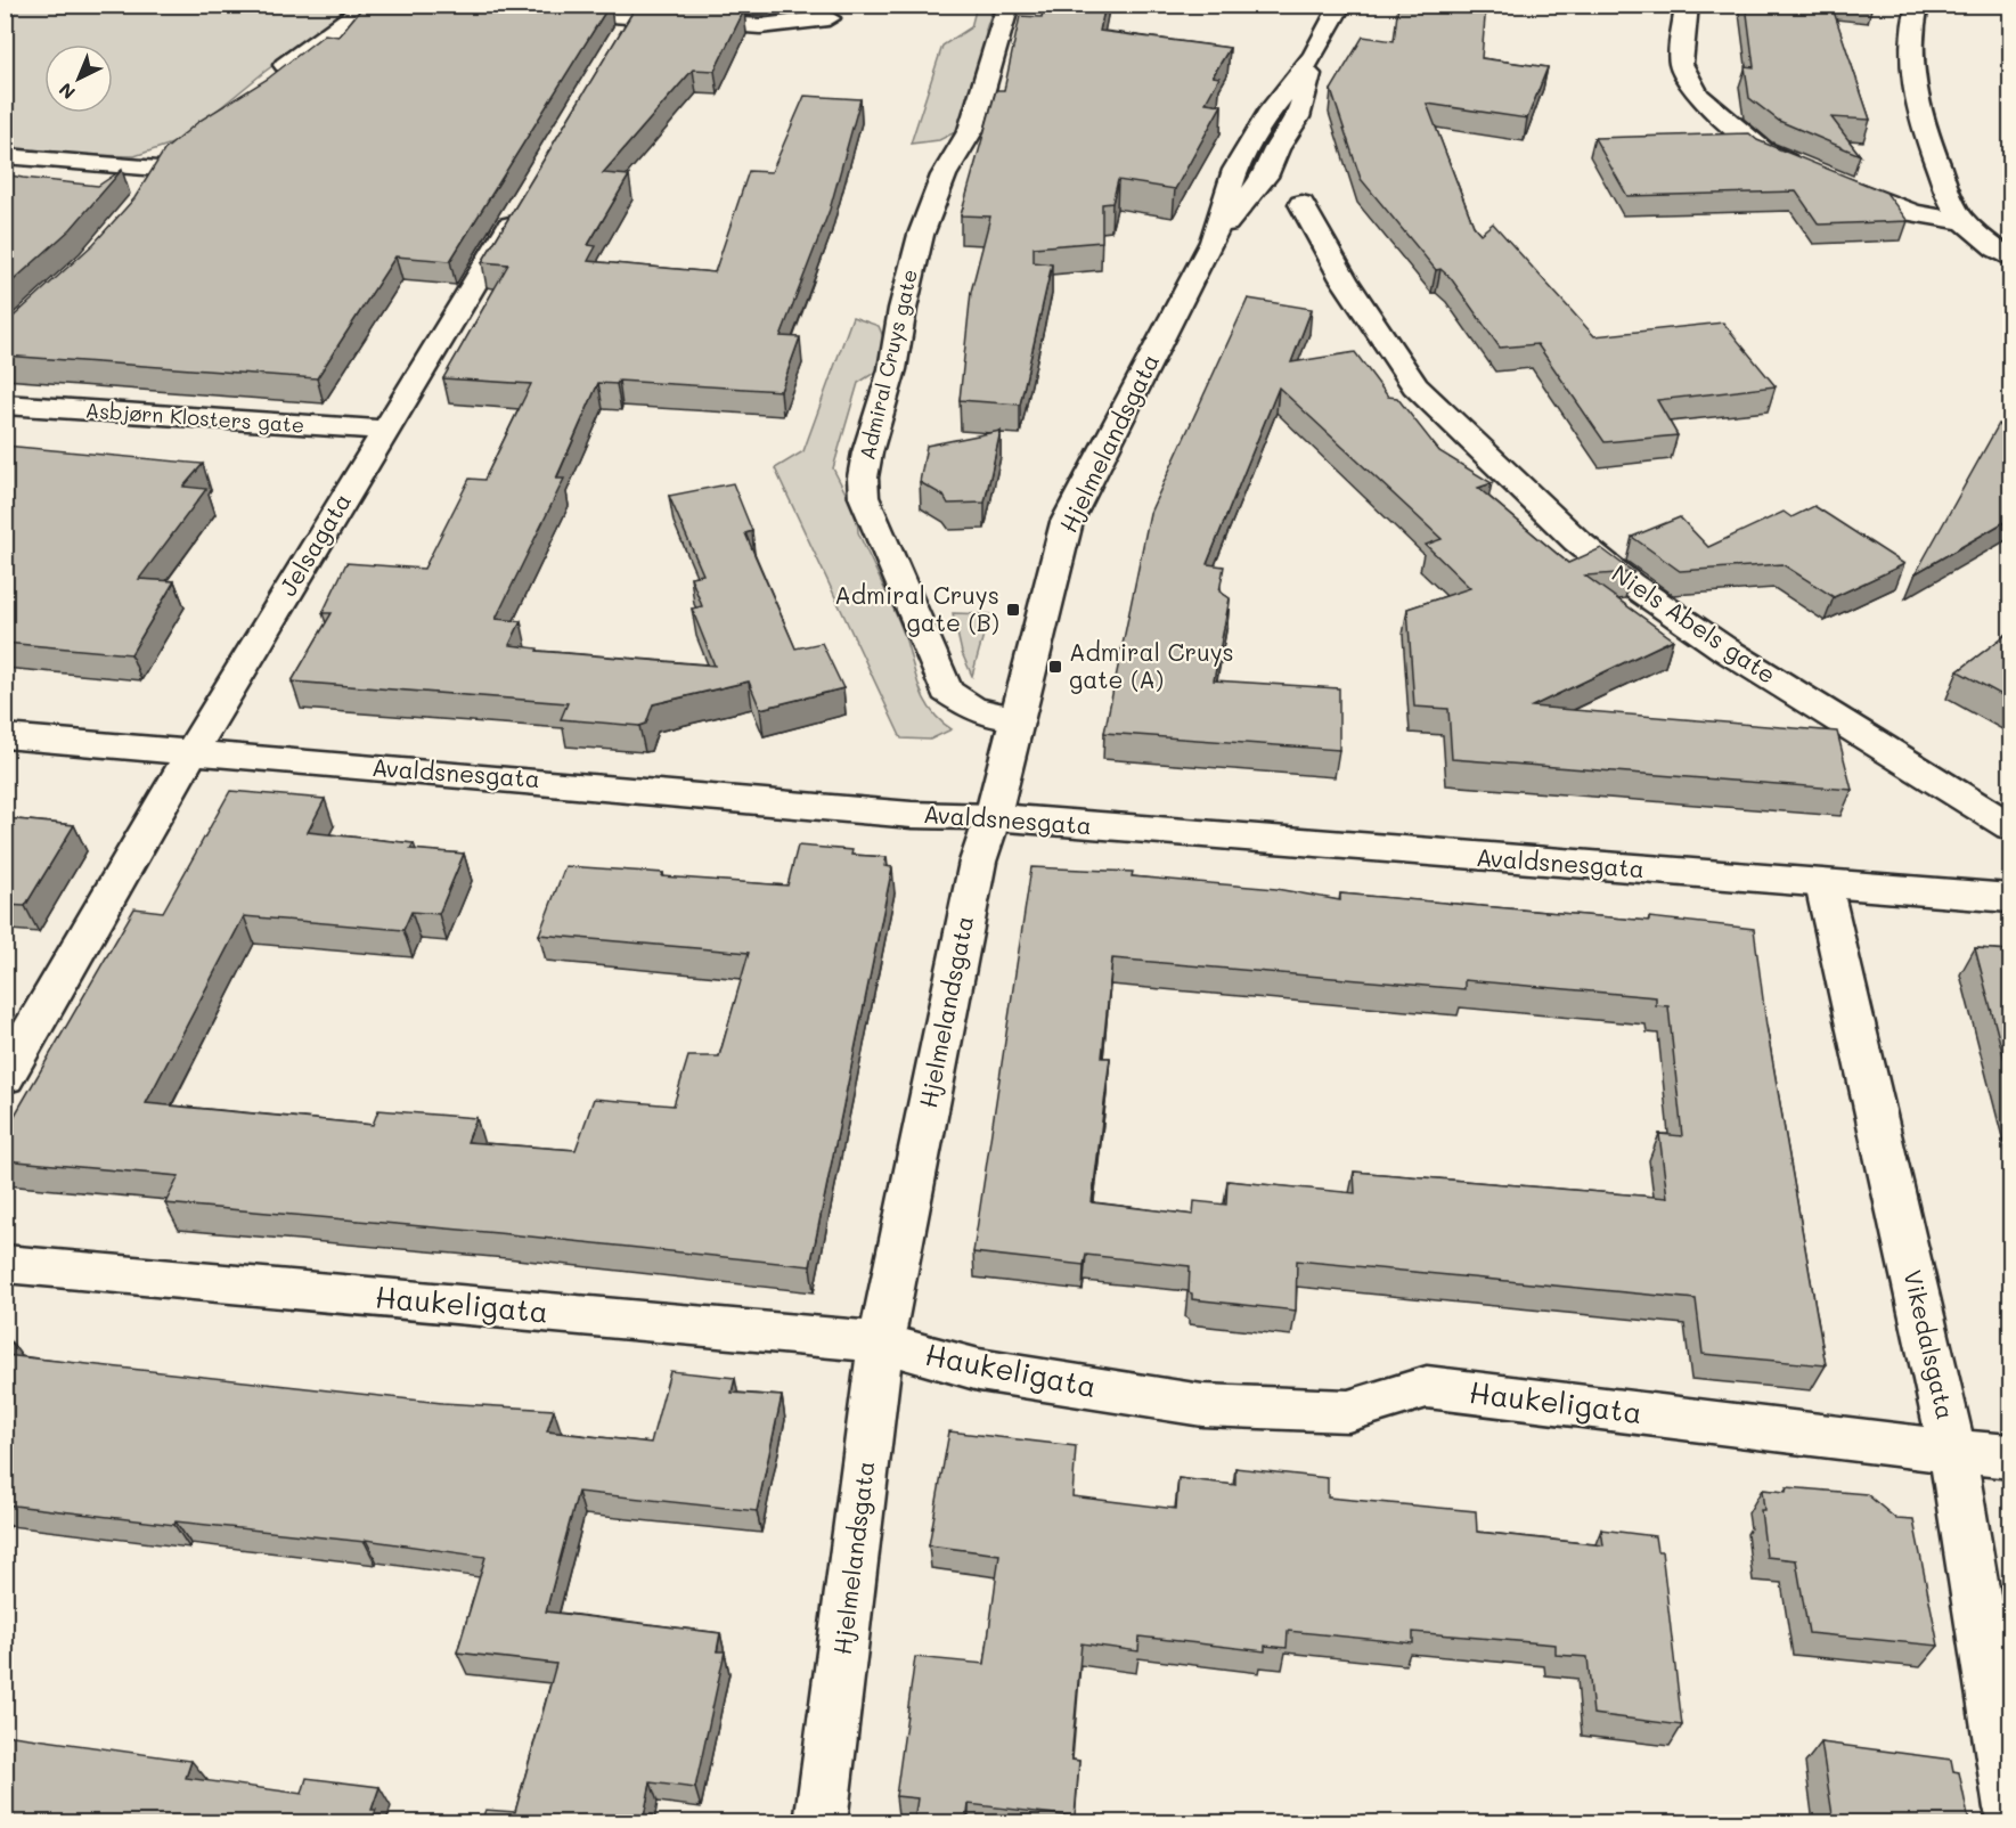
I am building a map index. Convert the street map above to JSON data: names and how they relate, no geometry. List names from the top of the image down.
{
  "streets": {
    "street": [
      "Admiral Cruys gate",
      "Asbjørn Klosters gate",
      "Hjelmelandsgata",
      "Jelsagata",
      "Niels Abels gate",
      "Avaldsnesgata",
      "Haukeligata",
      "Vikedalsgata"
    ]
  },
  "crossings": [
    ["Admiral Cruys gate", "Hjelmelandsgata"],
    ["Asbjørn Klosters gate", "Jelsagata"],
    ["Hjelmelandsgata", "Avaldsnesgata"],
    ["Hjelmelandsgata", "Haukeligata"],
    ["Jelsagata", "Avaldsnesgata"],
    ["Avaldsnesgata", "Vikedalsgata"],
    ["Haukeligata", "Vikedalsgata"]
  ],
  "places": {
    "transit": ["Admiral Cruys gate (B)", "Admiral Cruys gate (A)"]
  },
  "north": "bottom left"
}
